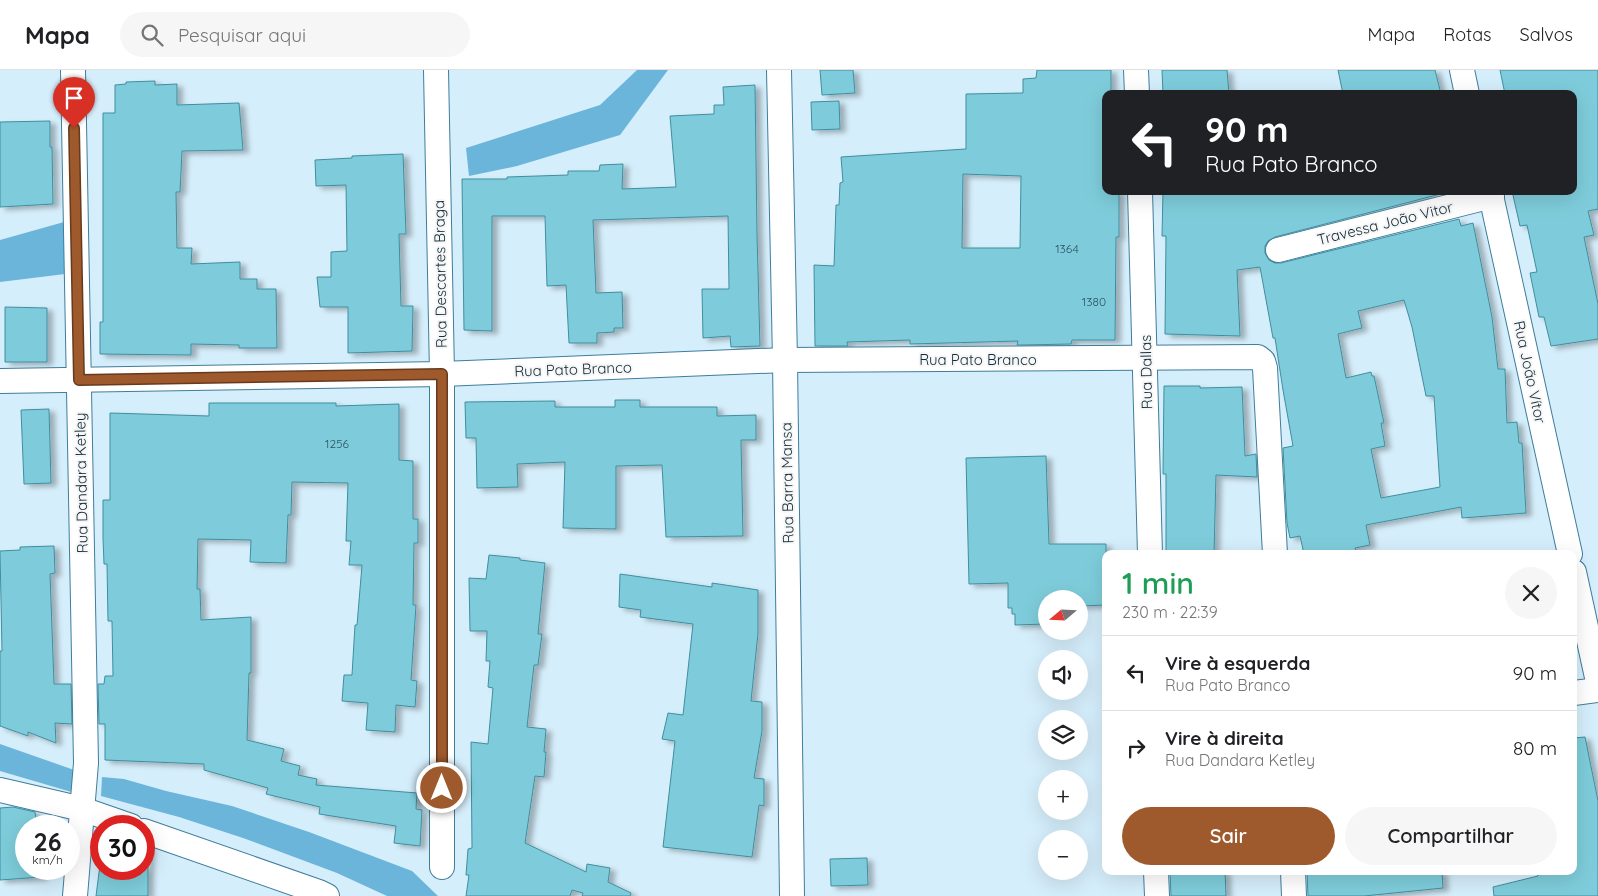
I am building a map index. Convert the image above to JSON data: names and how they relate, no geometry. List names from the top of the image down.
{
  "streets": {
    "street": [
      "Travessa João Vitor",
      "Rua Descartes Braga",
      "Rua Pato Branco",
      "Rua Dallas",
      "Rua João Vítor",
      "Rua Dandara Ketley",
      "Rua Barra Mansa"
    ]
  },
  "crossings": [
    ["Rua Descartes Braga", "Rua Pato Branco"],
    ["Rua Pato Branco", "Rua Dallas"],
    ["Rua Pato Branco", "Rua Dandara Ketley"],
    ["Rua Pato Branco", "Rua Barra Mansa"]
  ],
  "house_numbers": ["1364", "1380", "1256"],
  "north": "left",
  "page": {
    "header": "Mapa",
    "search": "Pesquisar aqui",
    "nav": ["Mapa", "Rotas", "Salvos"],
    "turn": ["90 m", "Rua Pato Branco"],
    "heading": ["1 min", "230 m · 22:39"],
    "map_buttons": ["+", "−"],
    "list": [
      {
        "name": "Vire à esquerda",
        "note": "Rua Pato Branco",
        "value": "90 m"
      },
      {
        "name": "Vire à direita",
        "note": "Rua Dandara Ketley",
        "value": "80 m"
      }
    ],
    "buttons": ["Sair", "Compartilhar"],
    "speed": "26 km/h",
    "limit": "30"
  }
}
